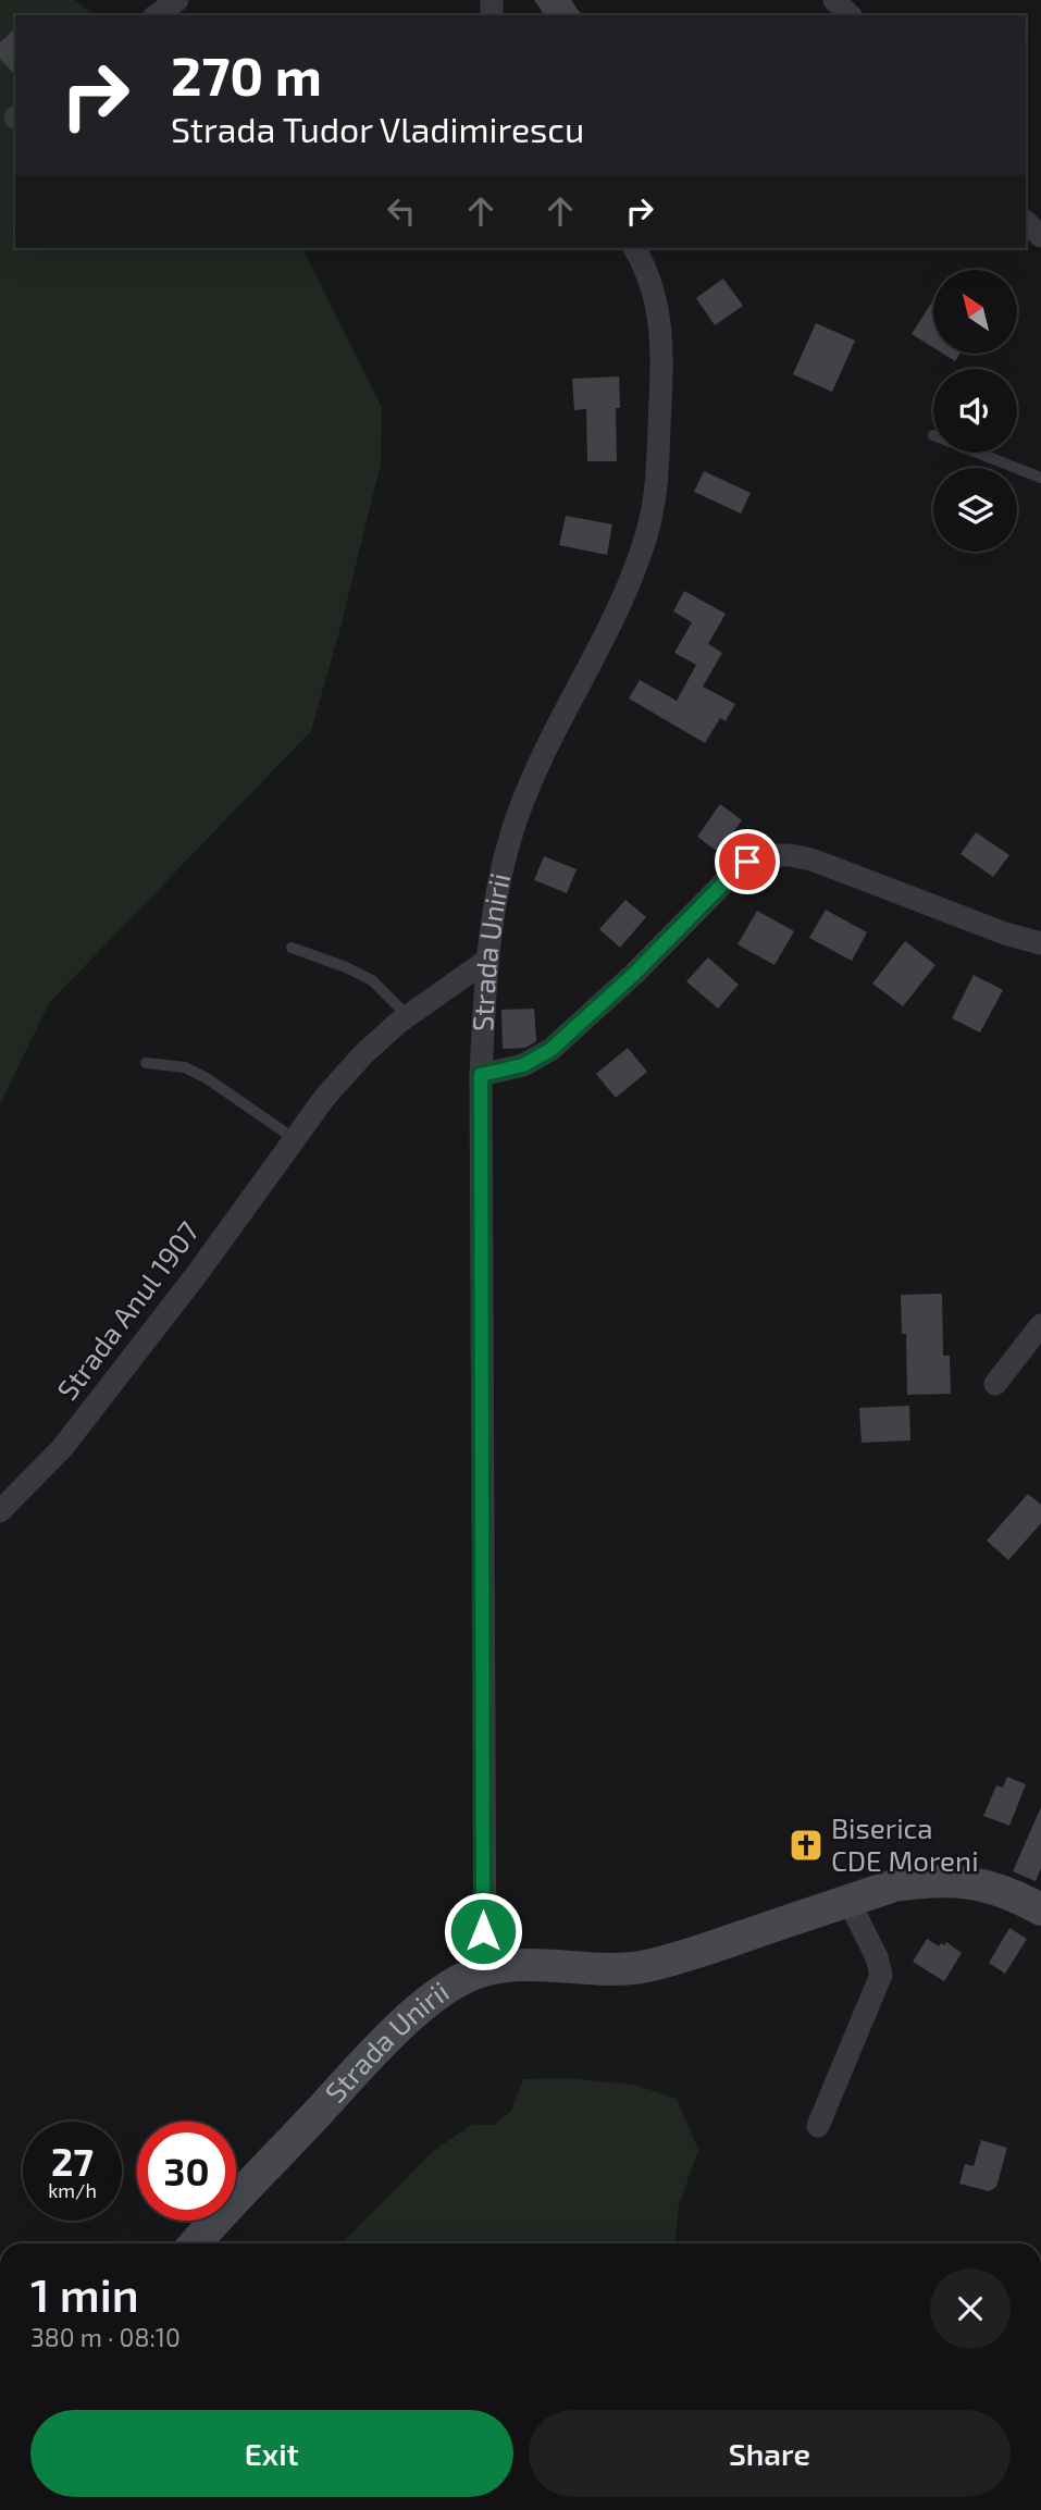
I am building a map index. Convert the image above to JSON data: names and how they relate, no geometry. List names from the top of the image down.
{
  "streets": {
    "main road": ["Strada Unirii"],
    "street": ["Strada Anul 1907"]
  },
  "crossings": [
    ["Strada Unirii", "Strada Anul 1907"]
  ],
  "places": {
    "church": ["Biserica CDE Moreni"]
  },
  "north": "top left",
  "page": {
    "turn": ["270 m", "Strada Tudor Vladimirescu"],
    "speed": "27 km/h",
    "limit": "30",
    "heading": ["1 min", "380 m · 08:10"],
    "buttons": ["Exit", "Share"]
  }
}
